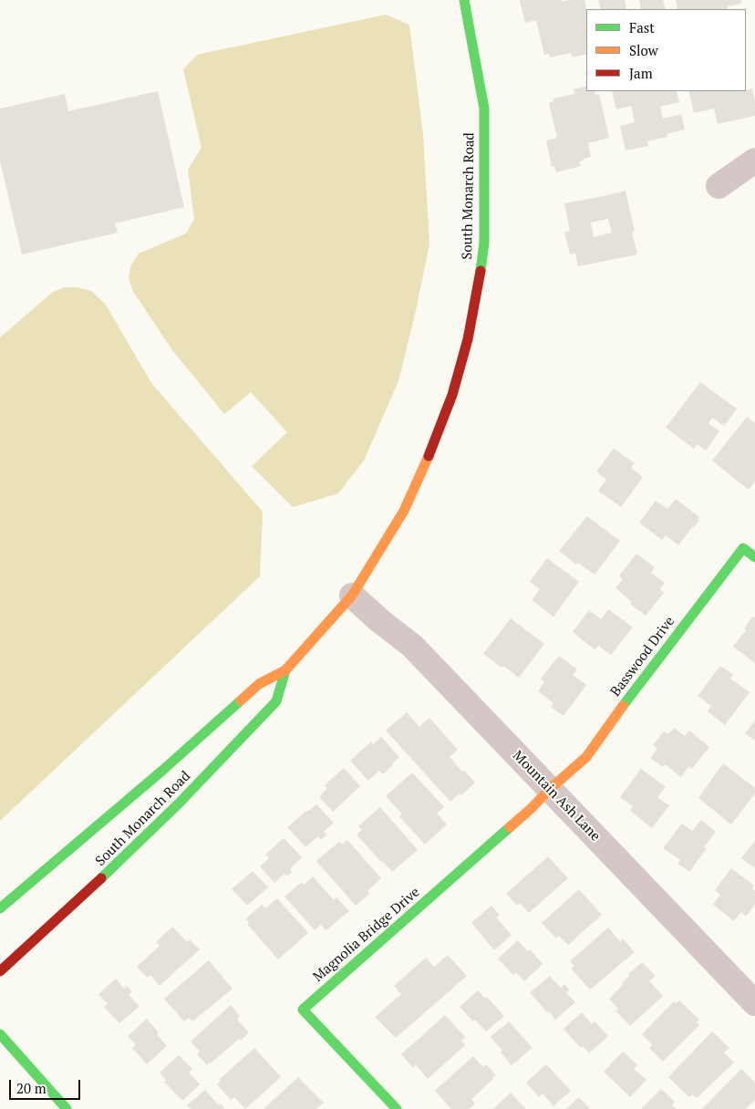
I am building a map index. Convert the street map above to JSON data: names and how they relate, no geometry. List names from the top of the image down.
{
  "streets": {
    "street": [
      "South Monarch Road",
      "Basswood Drive",
      "Mountain Ash Lane",
      "Magnolia Bridge Drive"
    ]
  },
  "crossings": [
    ["South Monarch Road", "Mountain Ash Lane"],
    ["Basswood Drive", "Mountain Ash Lane"],
    ["Basswood Drive", "Magnolia Bridge Drive"],
    ["Mountain Ash Lane", "Magnolia Bridge Drive"]
  ],
  "legend": ["Fast", "Slow", "Jam"],
  "scale_bar": "20 m"
}
